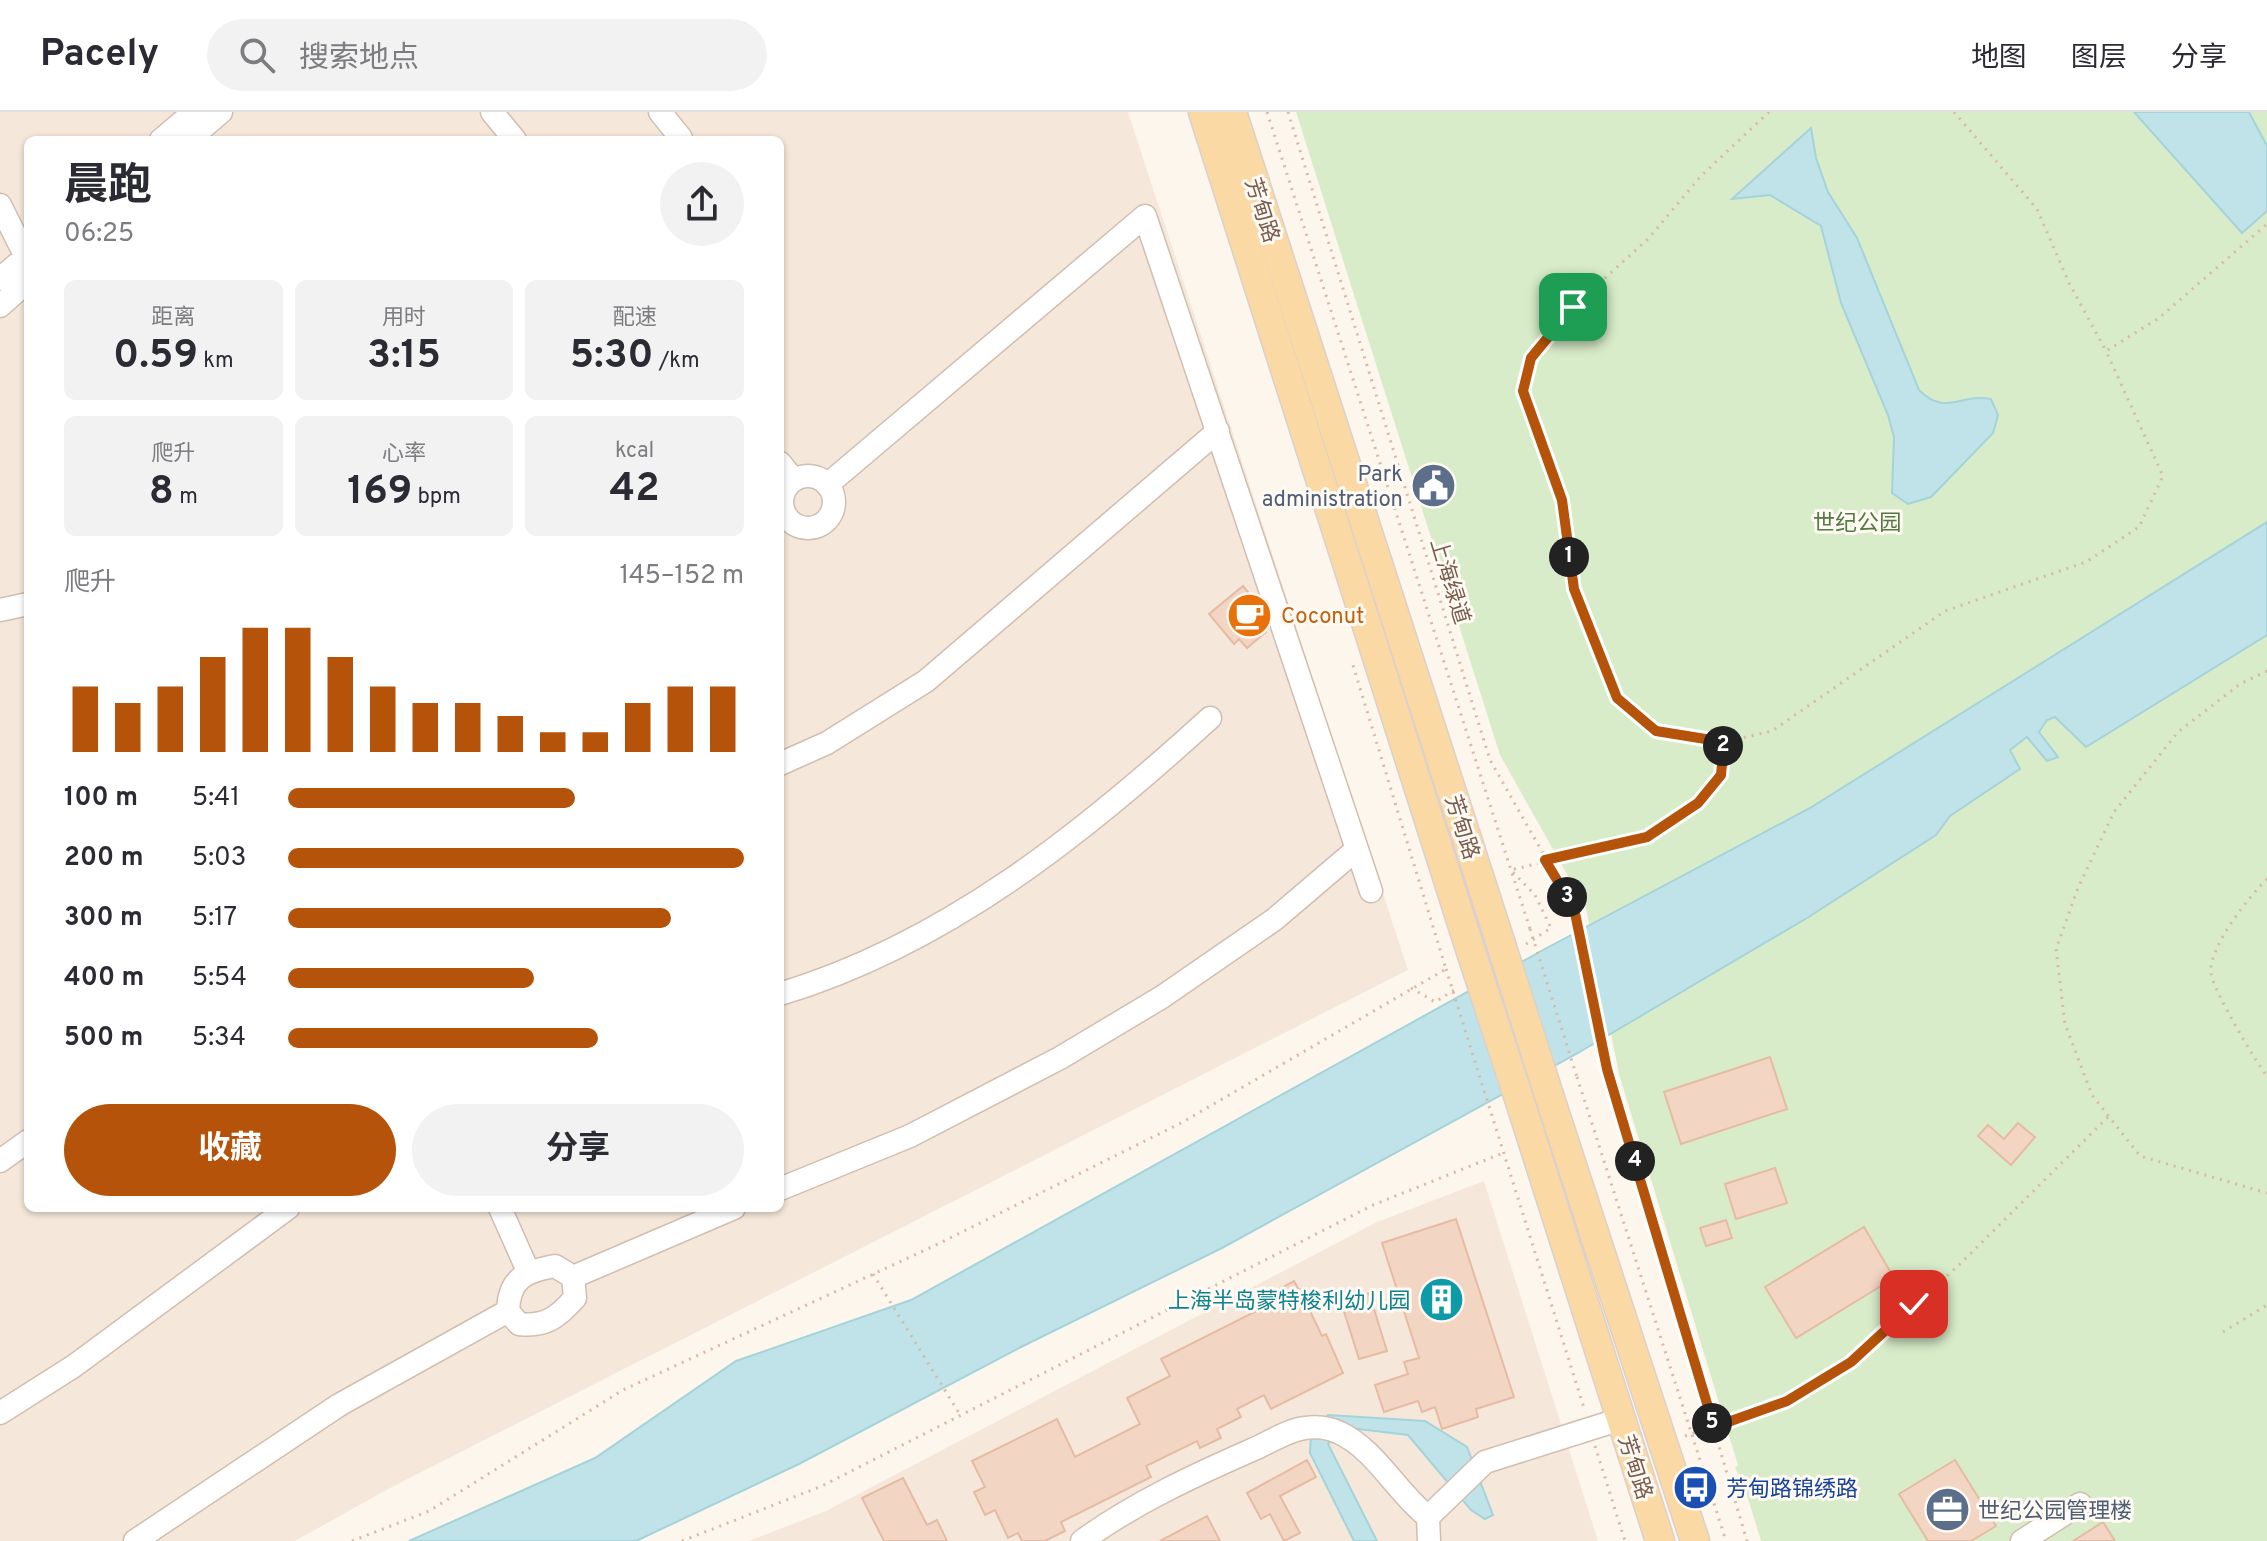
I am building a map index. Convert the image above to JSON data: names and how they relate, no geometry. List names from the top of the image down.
{
  "streets": {
    "main road": ["芳甸路"],
    "path": ["上海绿道"]
  },
  "parks": ["世纪公园"],
  "places": {
    "public building": ["Park administration"],
    "cafe": ["Coconut"],
    "building": ["上海半岛蒙特梭利幼儿园"],
    "bus stop": ["芳甸路锦绣路"],
    "office": ["世纪公园管理楼"]
  },
  "page": {
    "header": "Pacely",
    "search": "搜索地点",
    "nav": ["地图", "图层", "分享"],
    "heading": ["晨跑", "06:25"],
    "stats": [
      ["距离", "0.59 km"],
      ["用时", "3:15"],
      ["配速", "5:30 /km"],
      ["爬升", "8 m"],
      ["心率", "169 bpm"],
      ["kcal", "42"]
    ],
    "pins": [
      "1",
      "2",
      "3",
      "4",
      "5"
    ],
    "chart": ["爬升", "145–152 m"],
    "list": [
      {
        "name": "100 m",
        "note": "5:41"
      },
      {
        "name": "200 m",
        "note": "5:03"
      },
      {
        "name": "300 m",
        "note": "5:17"
      },
      {
        "name": "400 m",
        "note": "5:54"
      },
      {
        "name": "500 m",
        "note": "5:34"
      }
    ],
    "buttons": ["收藏", "分享"]
  }
}
